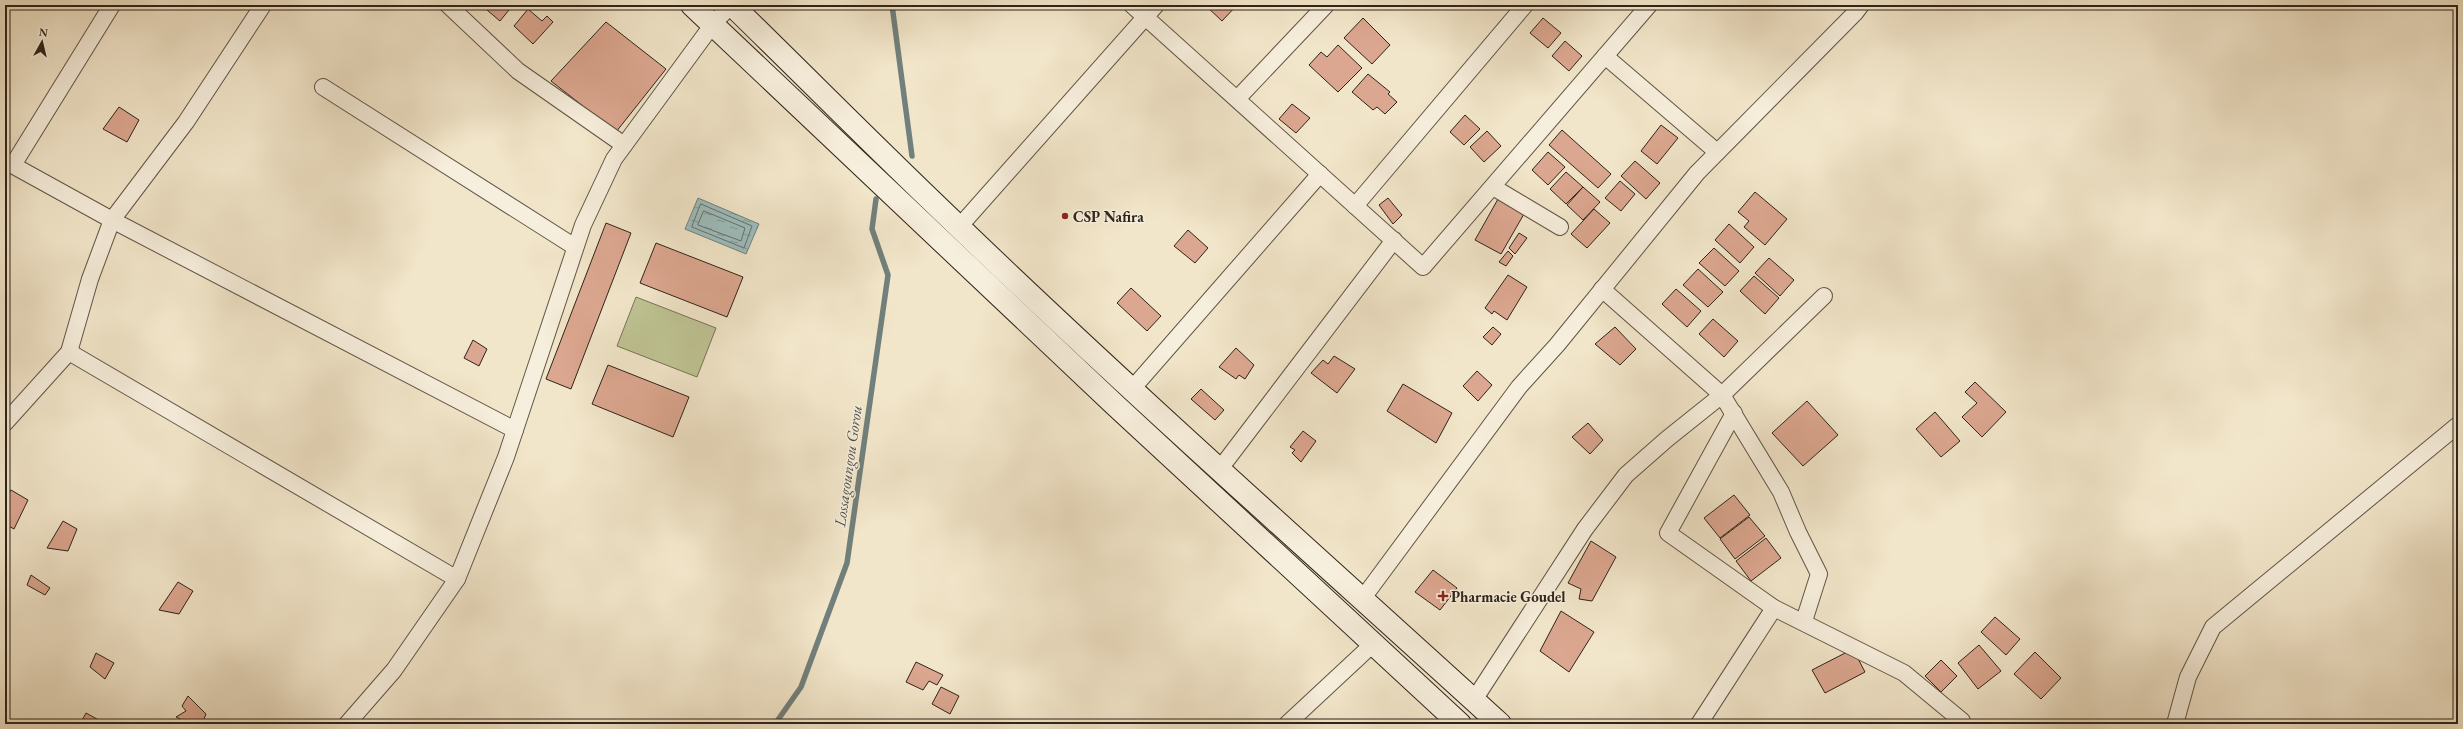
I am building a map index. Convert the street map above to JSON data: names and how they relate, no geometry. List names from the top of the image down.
{
  "water": ["Lossagoungou Gorou"],
  "places": {
    "other": ["CSP Nafira"],
    "health": ["Pharmacie Goudel"]
  },
  "north": "top"
}
